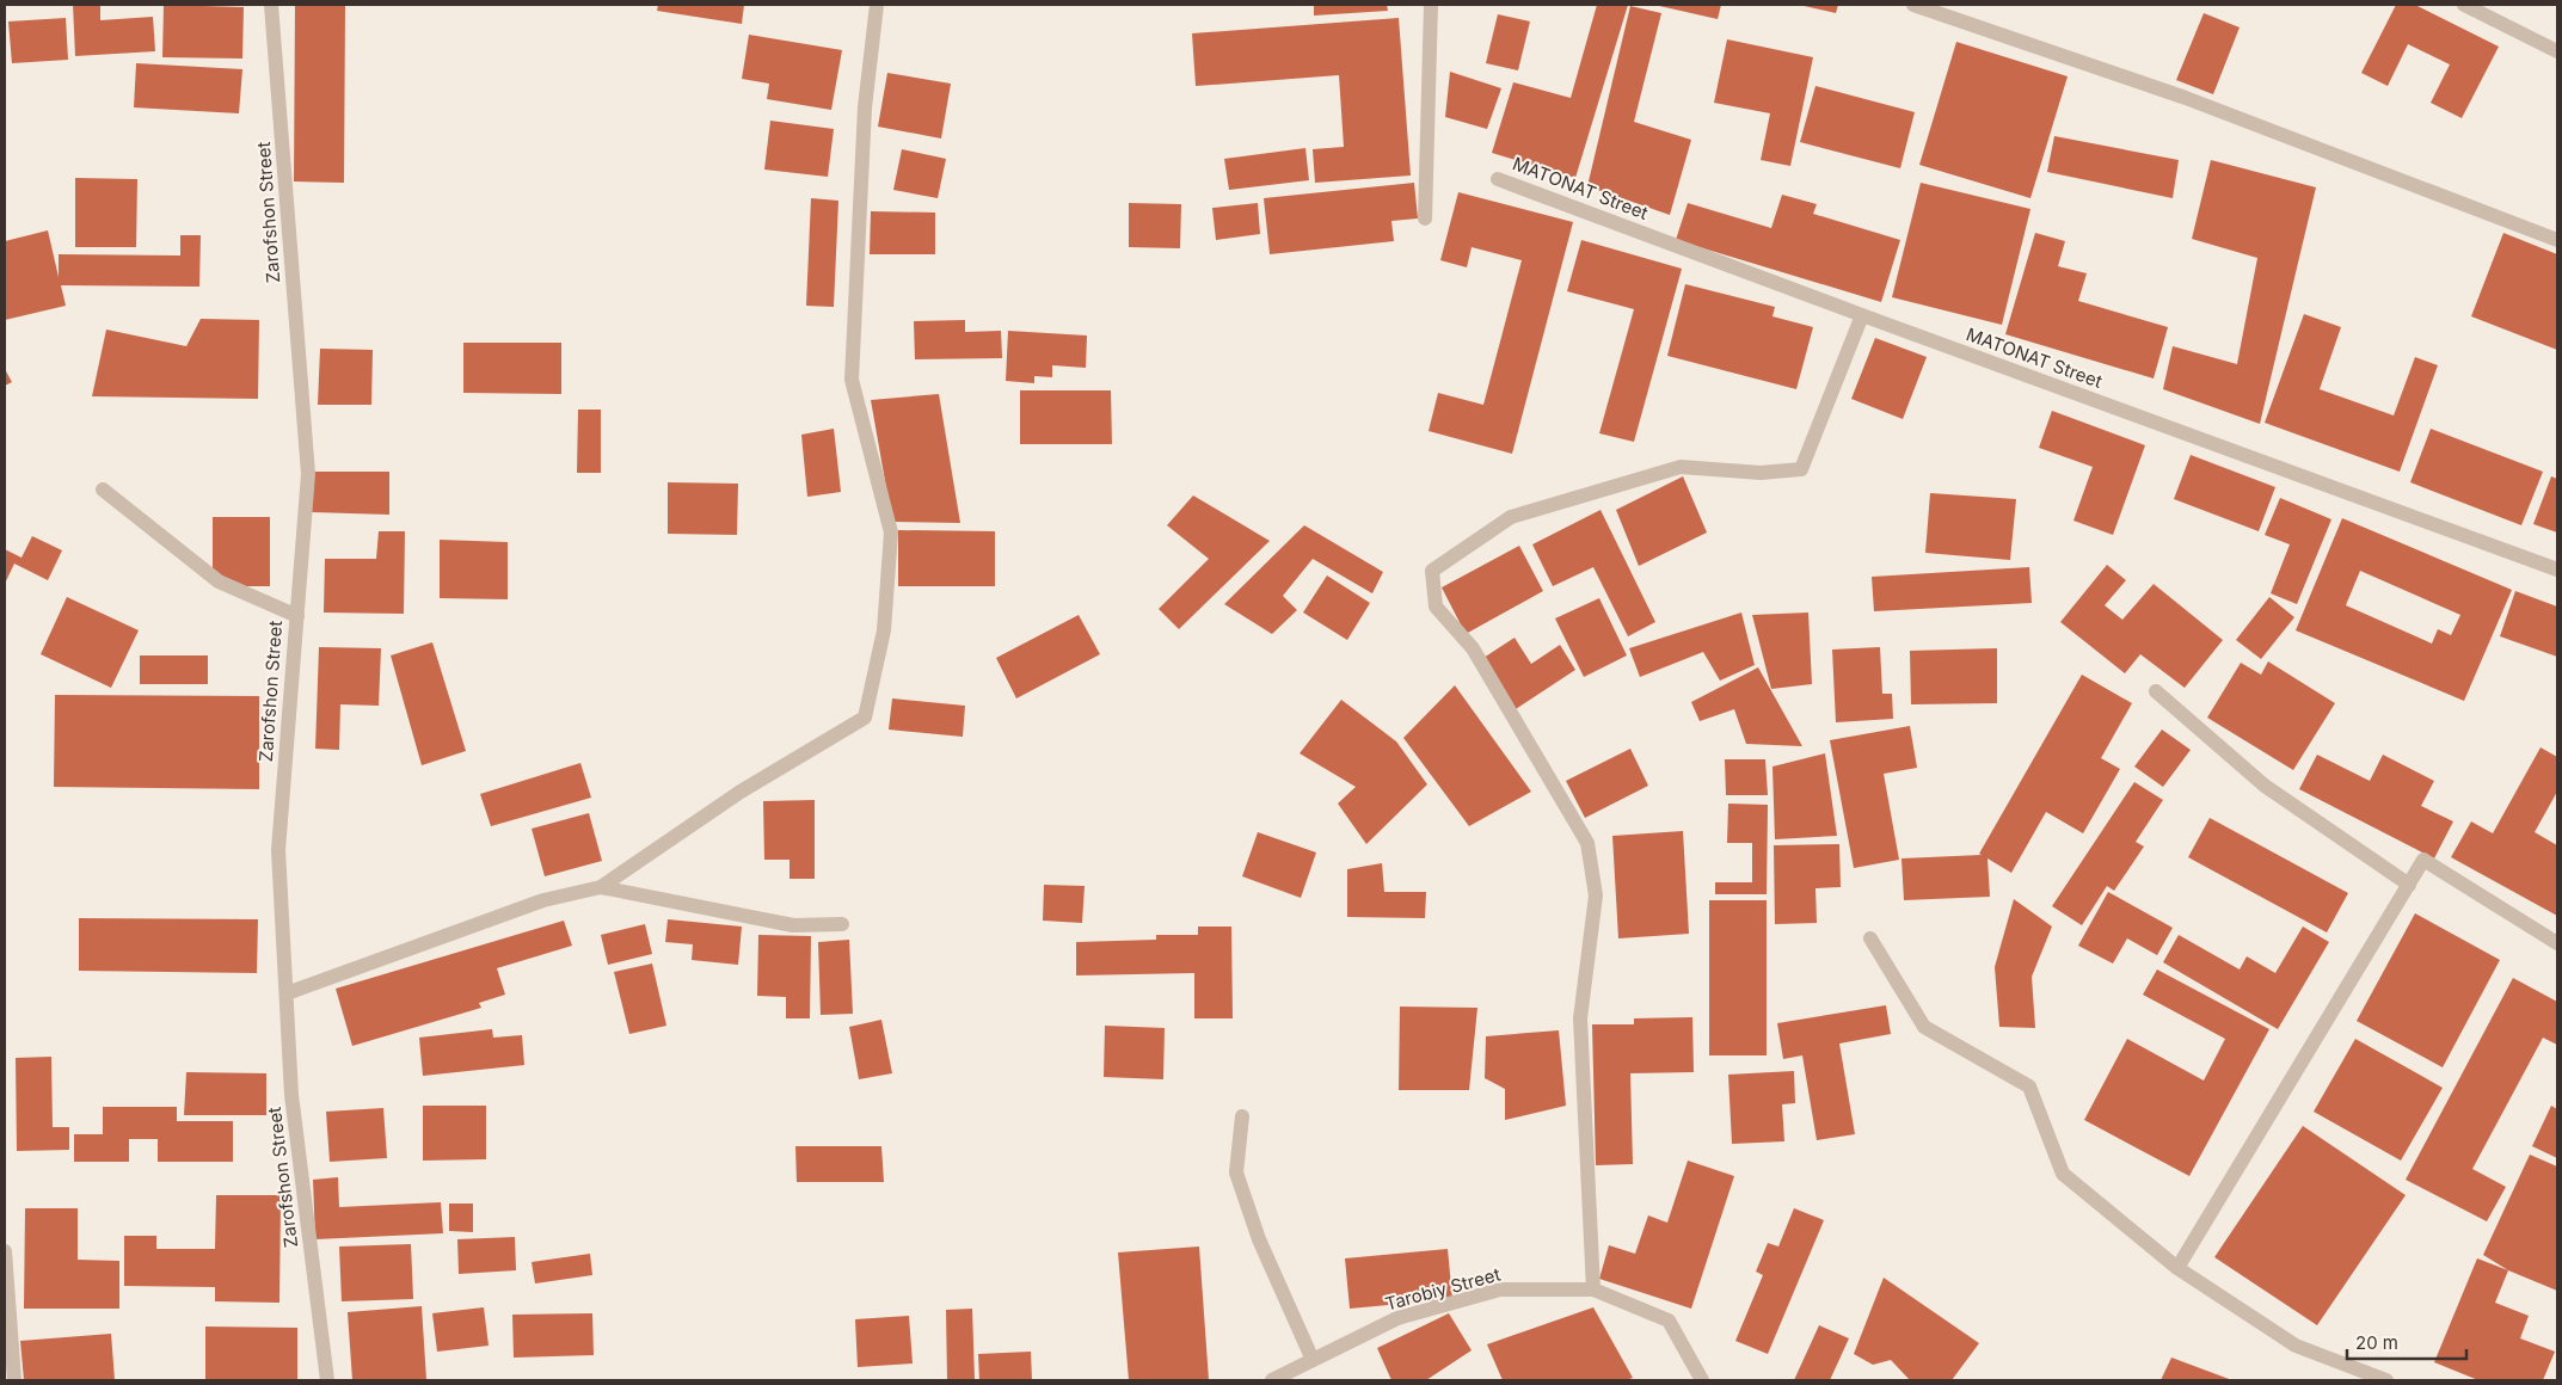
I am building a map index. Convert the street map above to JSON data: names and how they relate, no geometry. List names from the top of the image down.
{
  "streets": {
    "street": ["MATONAT Street", "Zarofshon Street", "Tarobiy Street"]
  },
  "scale_bar": "20 m"
}
